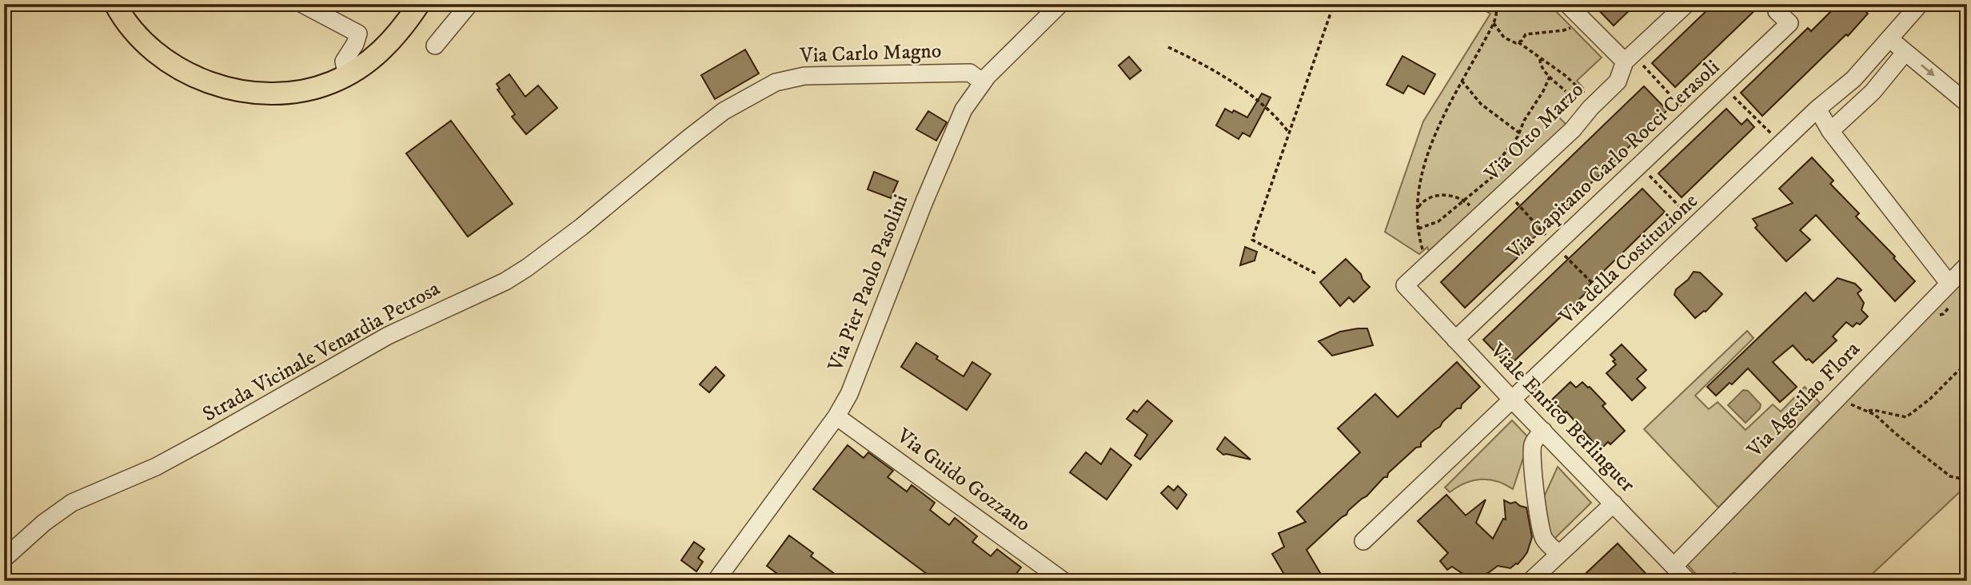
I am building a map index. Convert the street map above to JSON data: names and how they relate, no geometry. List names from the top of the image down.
{
  "streets": {
    "street": [
      "Via Carlo Magno",
      "Via Otto Marzo",
      "Via Capitano Carlo Rocci Cerasoli",
      "Via della Costituzione",
      "Via Pier Paolo Pasolini",
      "Strada Vicinale Venardia Petrosa",
      "Via Agesilao Flora",
      "Viale Enrico Berlinguer",
      "Via Guido Gozzano"
    ]
  },
  "crossings": [
    ["Via Carlo Magno", "Via Pier Paolo Pasolini"],
    ["Via Carlo Magno", "Strada Vicinale Venardia Petrosa"],
    ["Via Otto Marzo", "Viale Enrico Berlinguer"],
    ["Via Capitano Carlo Rocci Cerasoli", "Viale Enrico Berlinguer"],
    ["Via della Costituzione", "Viale Enrico Berlinguer"],
    ["Via Pier Paolo Pasolini", "Via Guido Gozzano"],
    ["Via Agesilao Flora", "Viale Enrico Berlinguer"]
  ]
}
